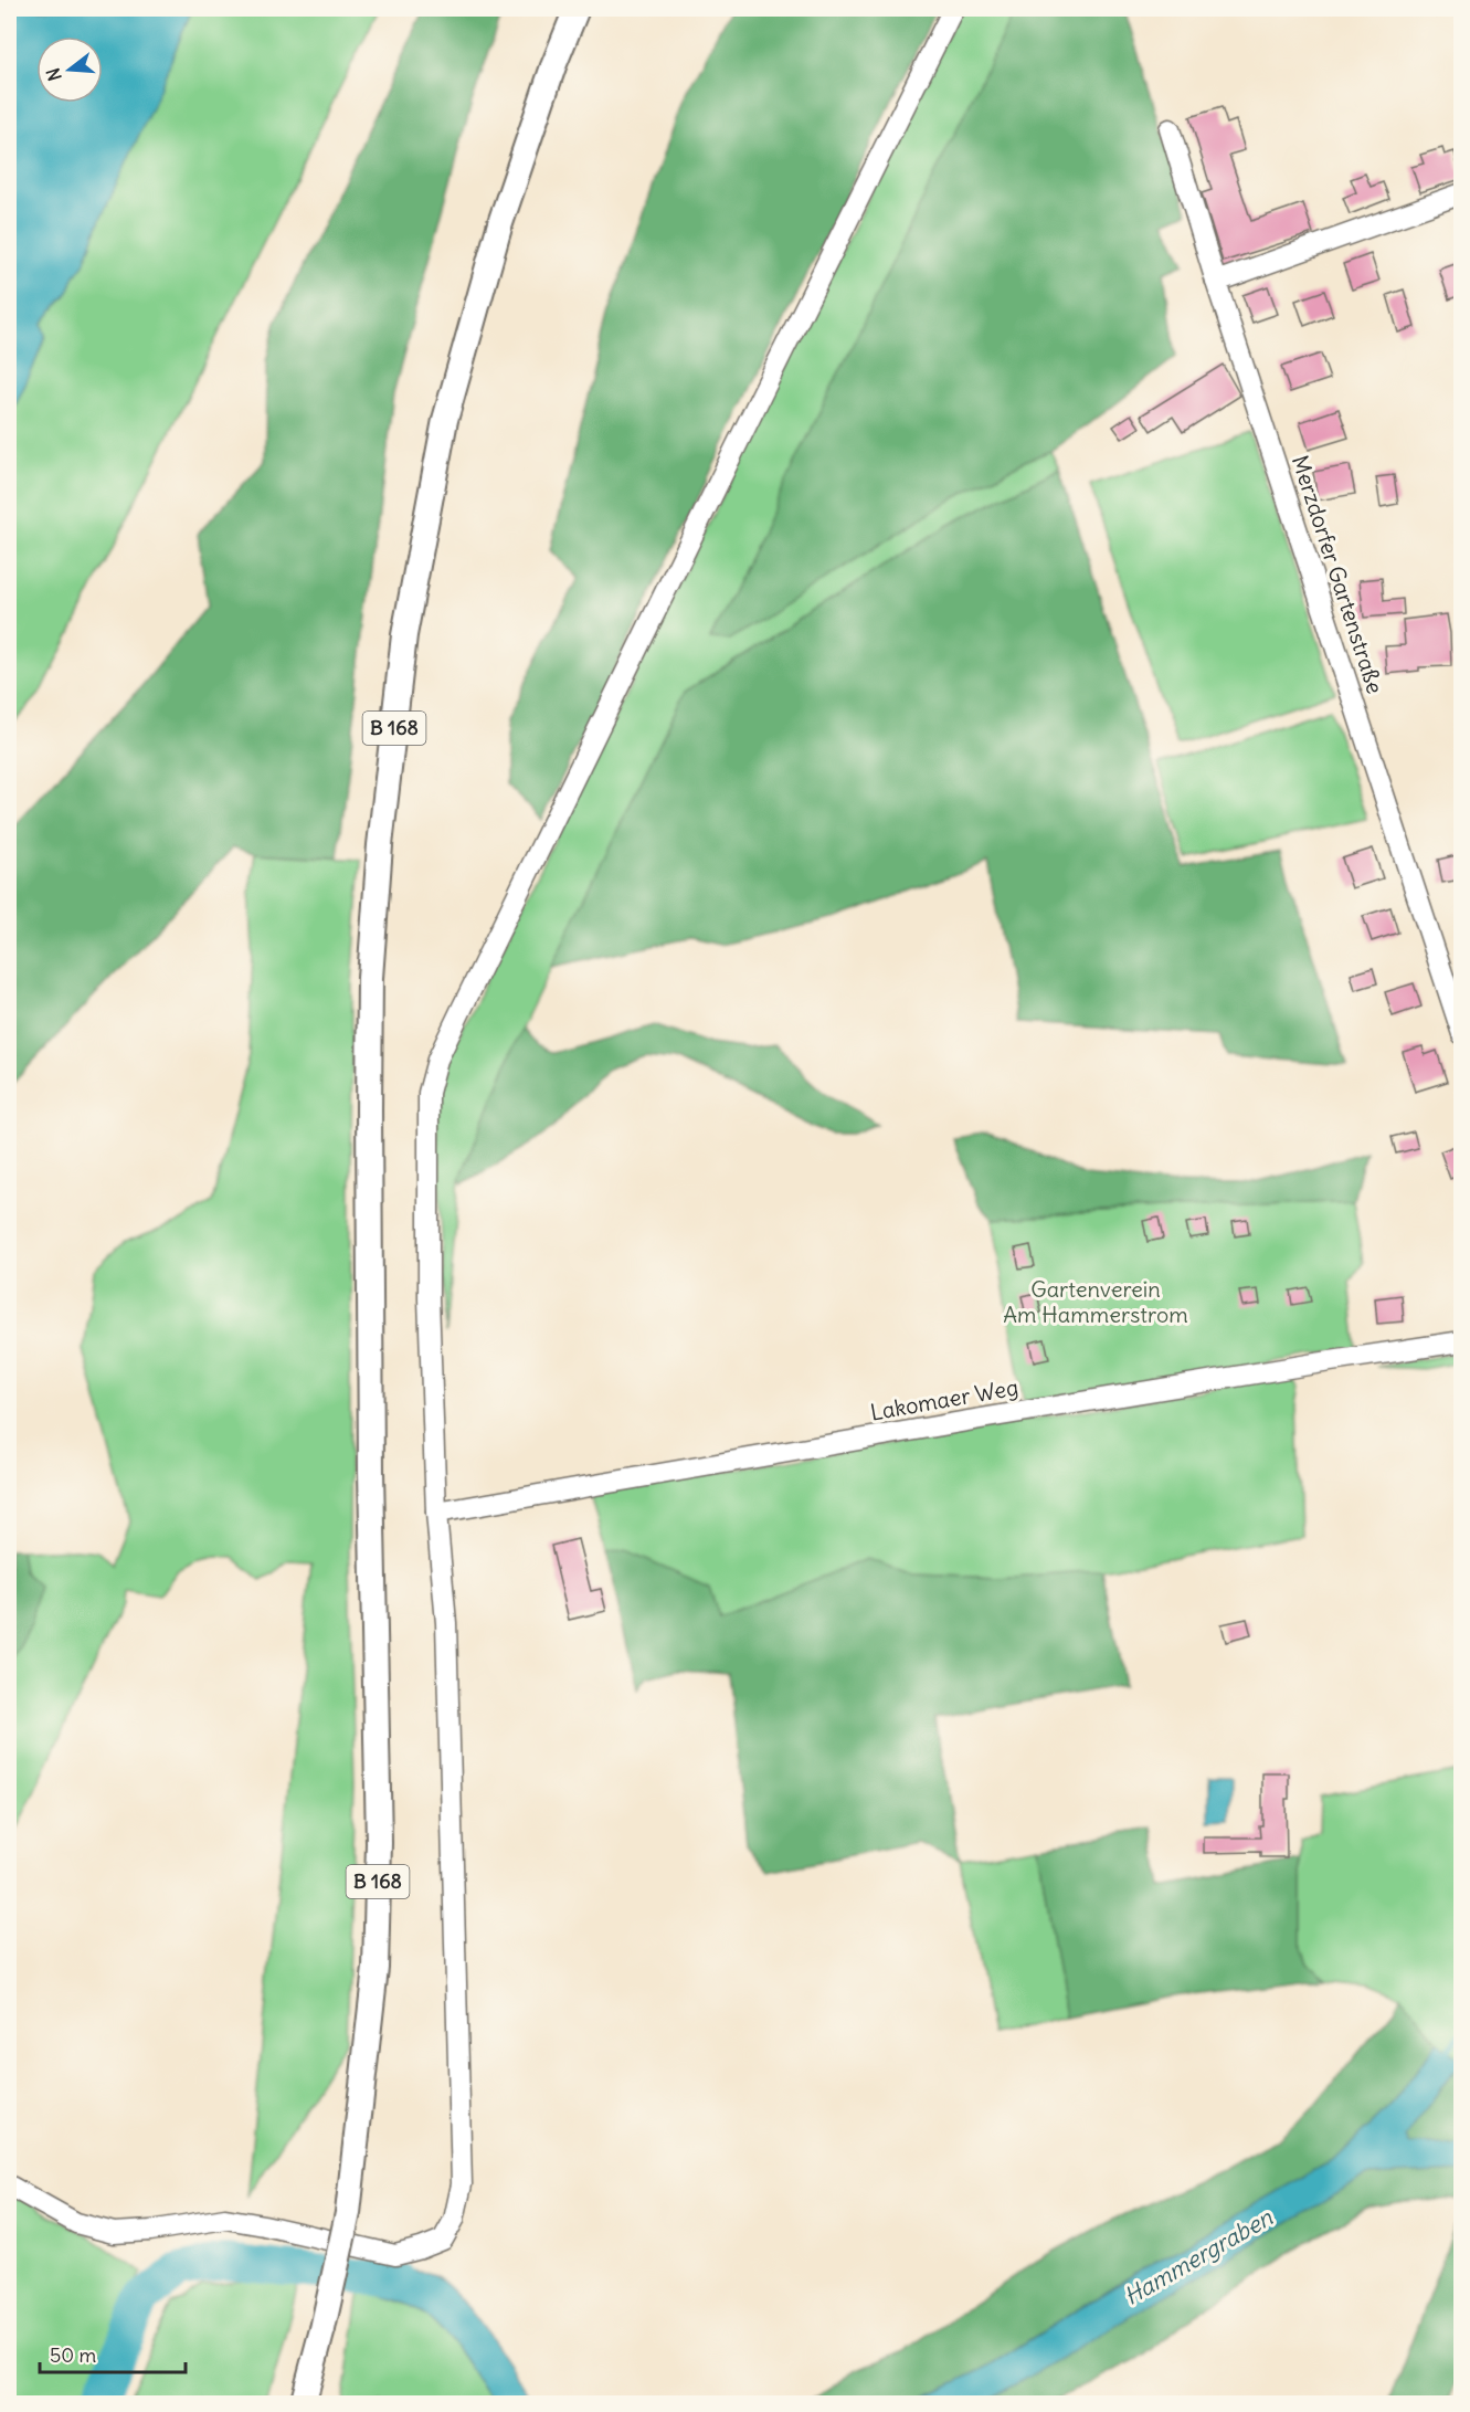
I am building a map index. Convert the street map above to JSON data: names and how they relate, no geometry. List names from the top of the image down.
{
  "streets": {
    "main road": ["B 168"],
    "street": ["Merzdorfer Gartenstraße", "Lakomaer Weg"]
  },
  "water": ["Hammergraben"],
  "parks": ["Gartenverein Am Hammerstrom"],
  "scale_bar": "50 m",
  "north": "left"
}
